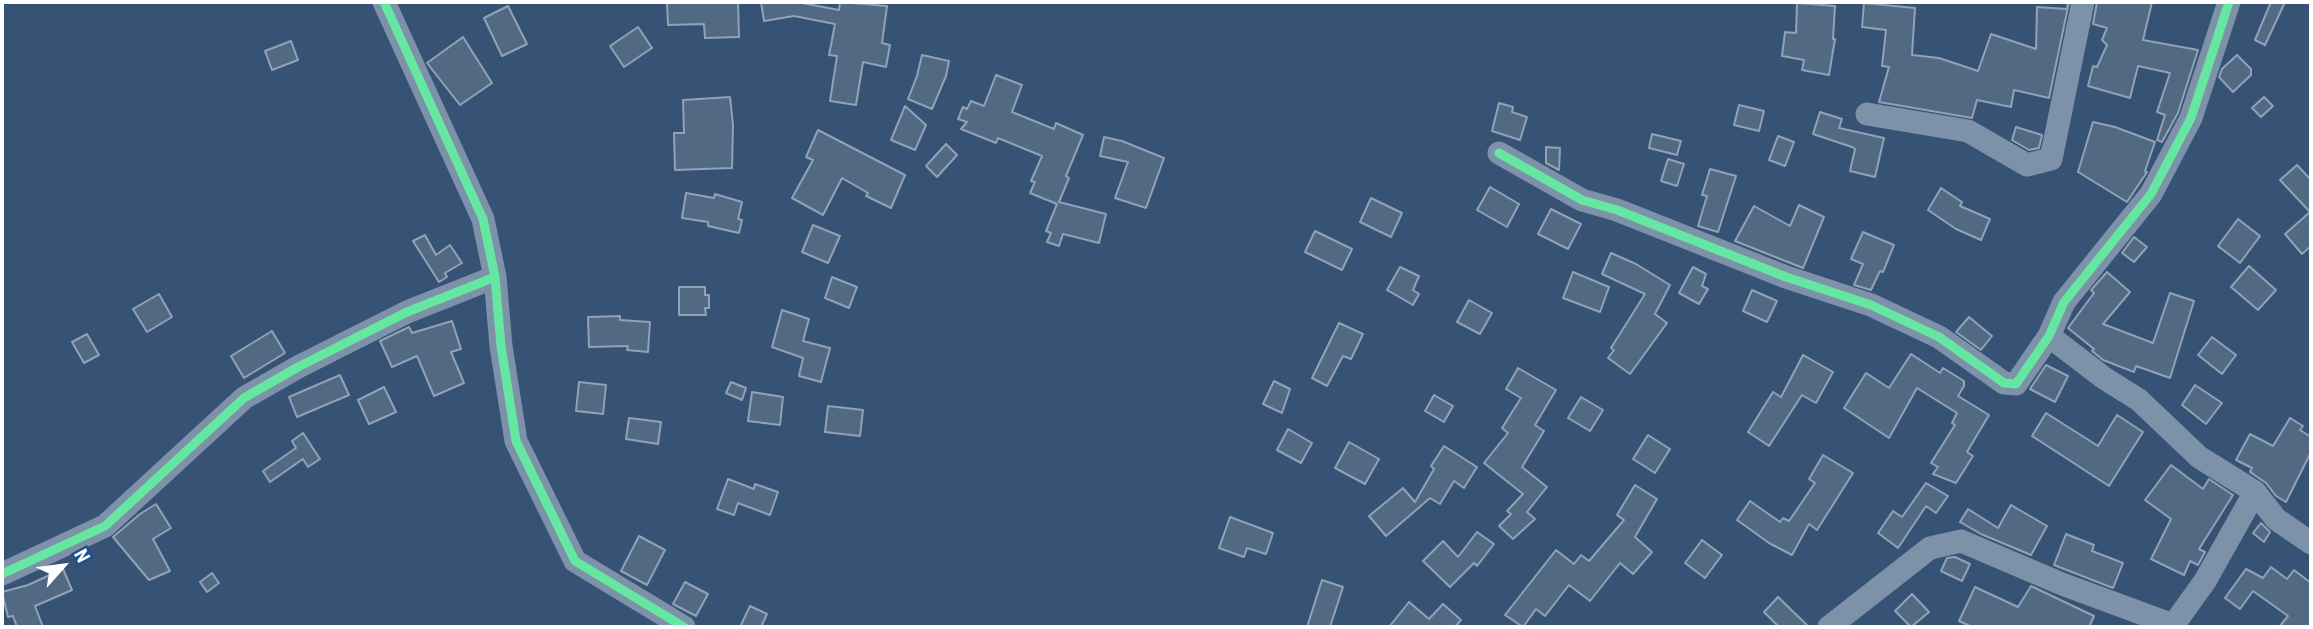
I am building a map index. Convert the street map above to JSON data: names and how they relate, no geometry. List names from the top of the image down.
{
  "north": "top right"
}
